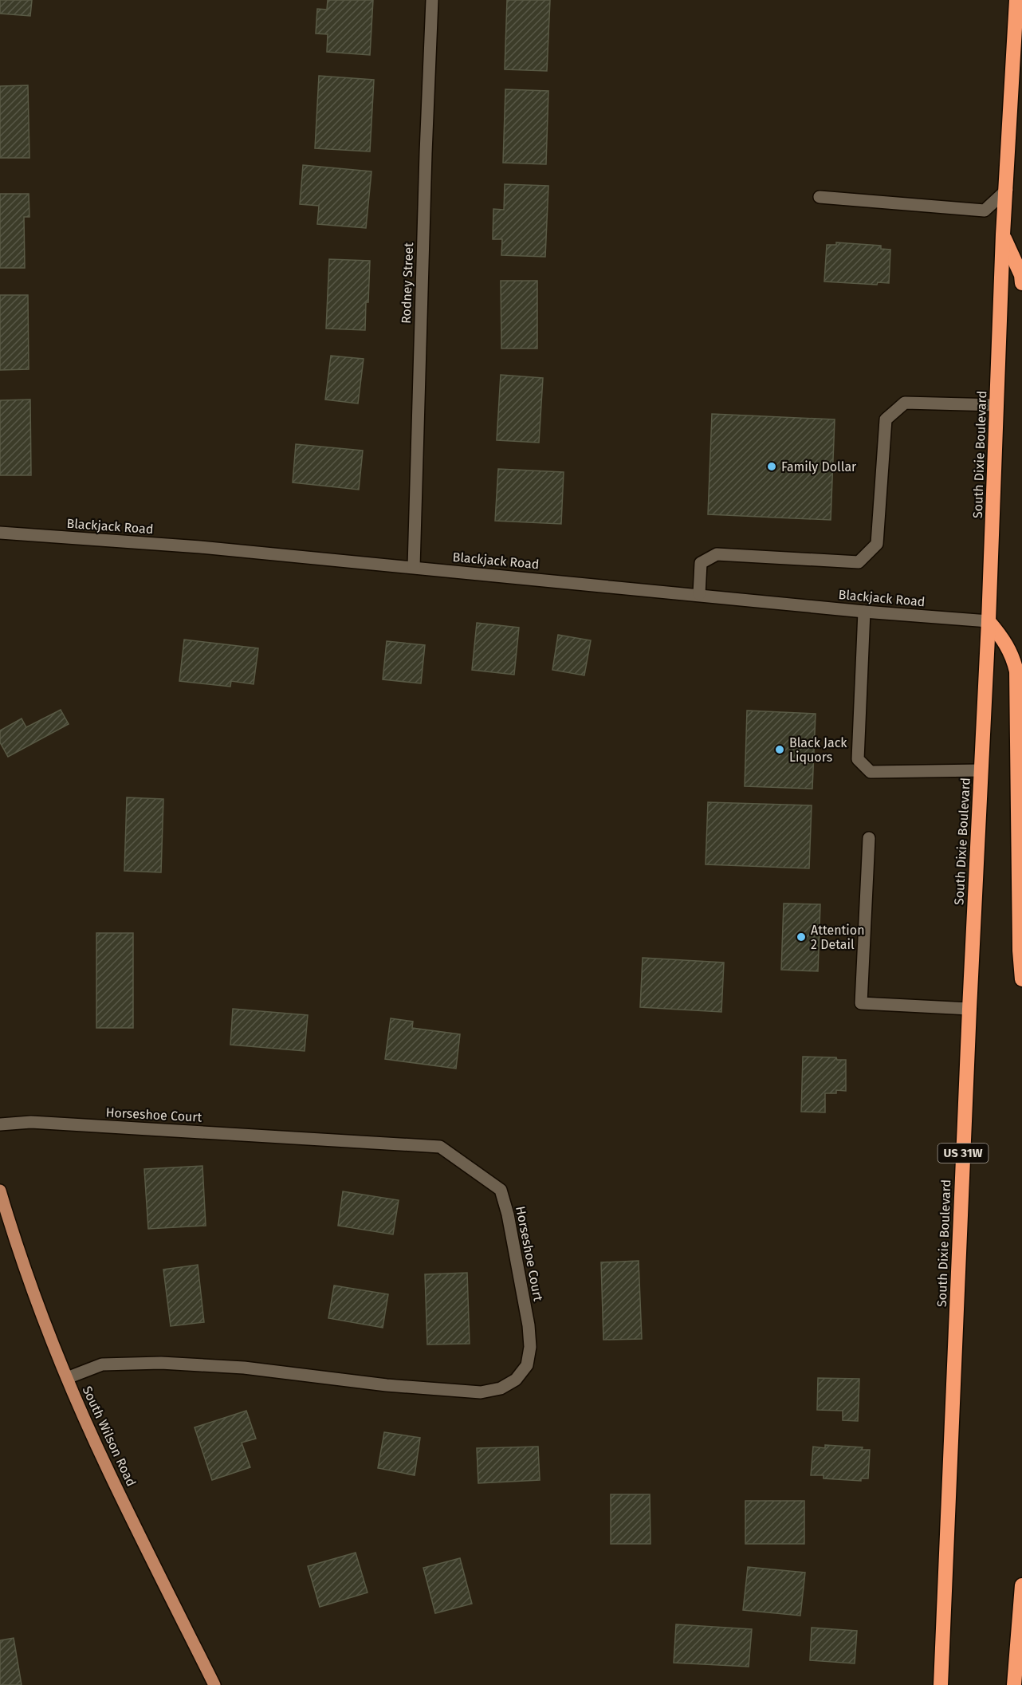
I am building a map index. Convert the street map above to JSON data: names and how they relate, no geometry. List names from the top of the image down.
{
  "streets": {
    "highway": ["South Dixie Boulevard", "US 31W"],
    "main road": ["South Wilson Road"],
    "street": ["Rodney Street", "Blackjack Road", "Horseshoe Court"]
  },
  "crossings": [
    ["Rodney Street", "Blackjack Road"],
    ["South Dixie Boulevard", "Blackjack Road"],
    ["Horseshoe Court", "South Wilson Road"]
  ],
  "places": ["Family Dollar", "Black Jack Liquors", "Attention 2 Detail"]
}
